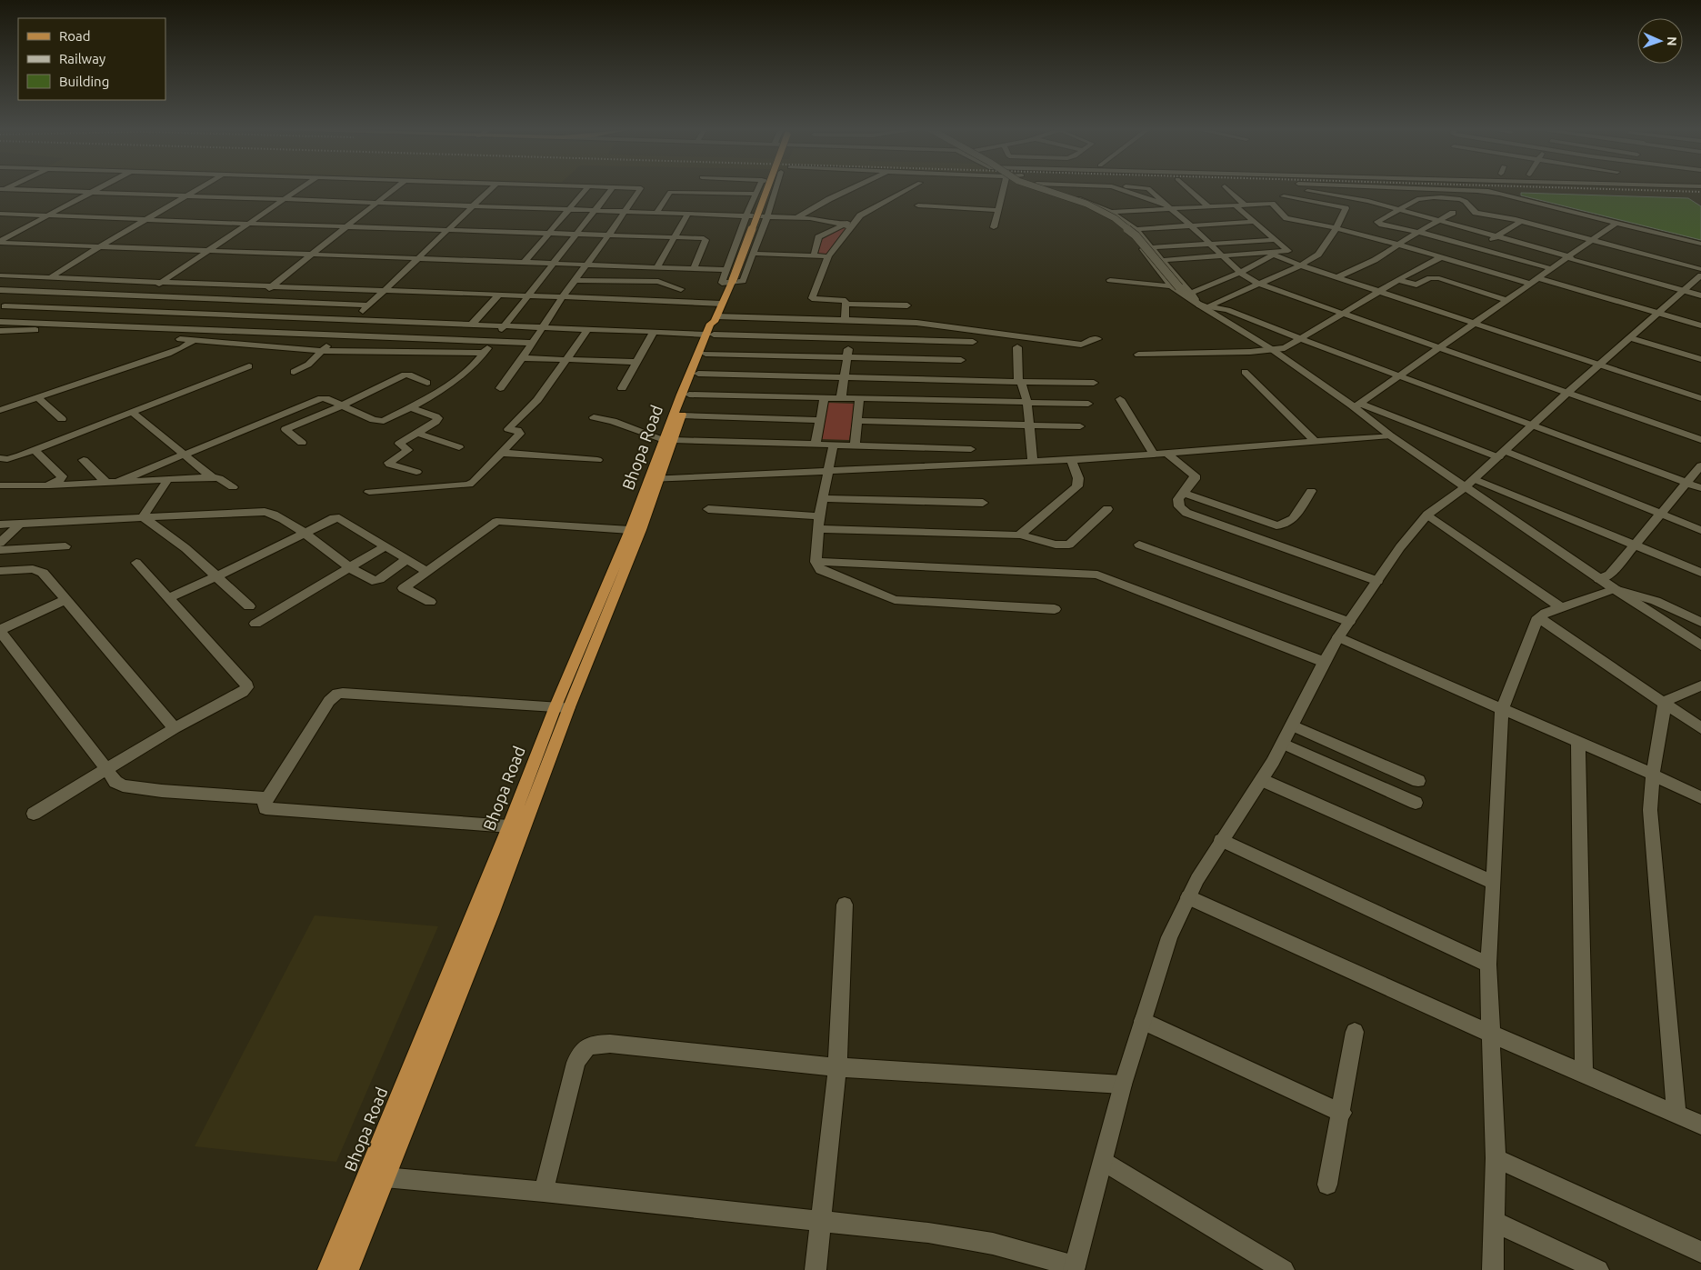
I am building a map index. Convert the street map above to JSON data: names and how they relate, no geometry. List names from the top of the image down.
{
  "streets": {
    "main road": ["Bhopa Road"]
  },
  "legend": ["Road", "Railway", "Building"],
  "north": "right"
}
